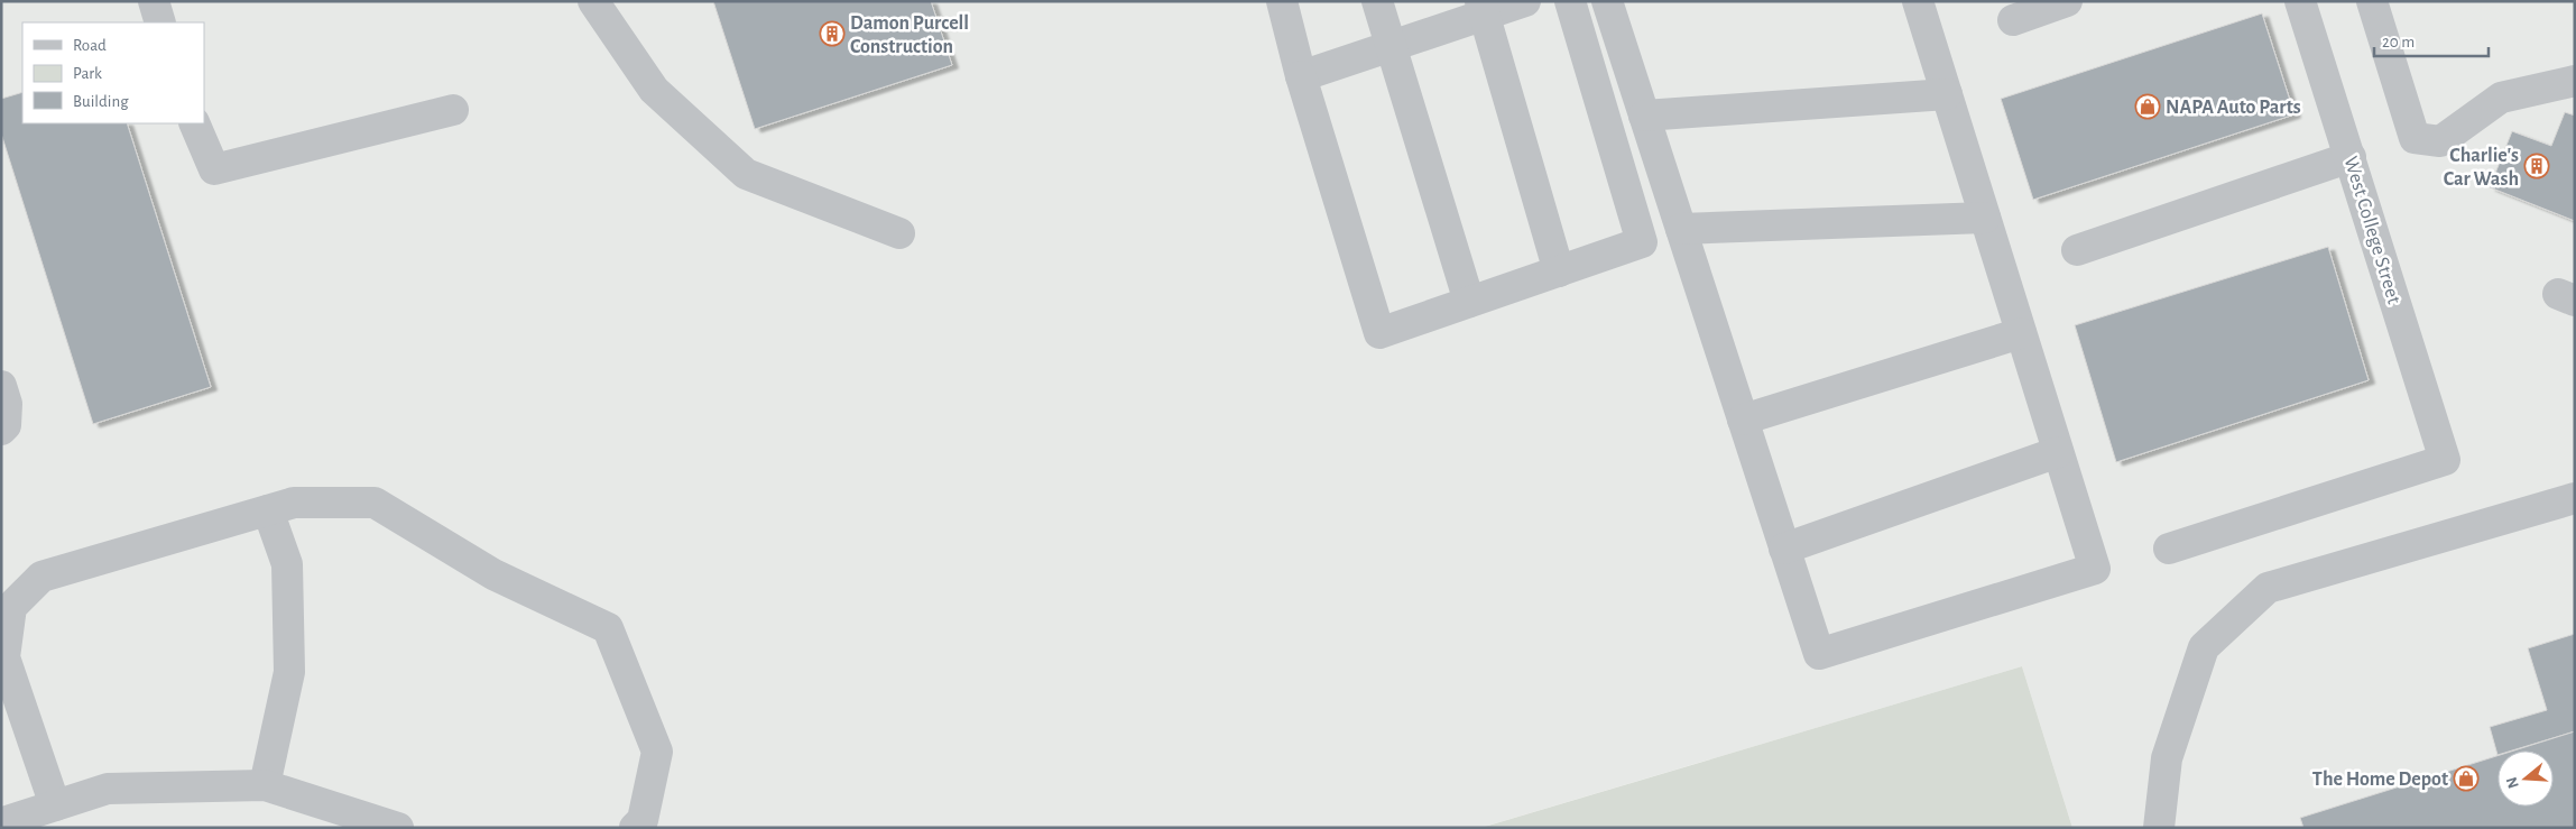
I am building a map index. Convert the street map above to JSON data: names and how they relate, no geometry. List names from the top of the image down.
{
  "streets": {
    "lane": ["West College Street"]
  },
  "places": {
    "building": ["Damon Purcell Construction", "Charlie's Car Wash"],
    "shop": ["NAPA Auto Parts", "The Home Depot"]
  },
  "legend": ["Road", "Park", "Building"],
  "scale_bar": "20 m",
  "north": "left"
}
